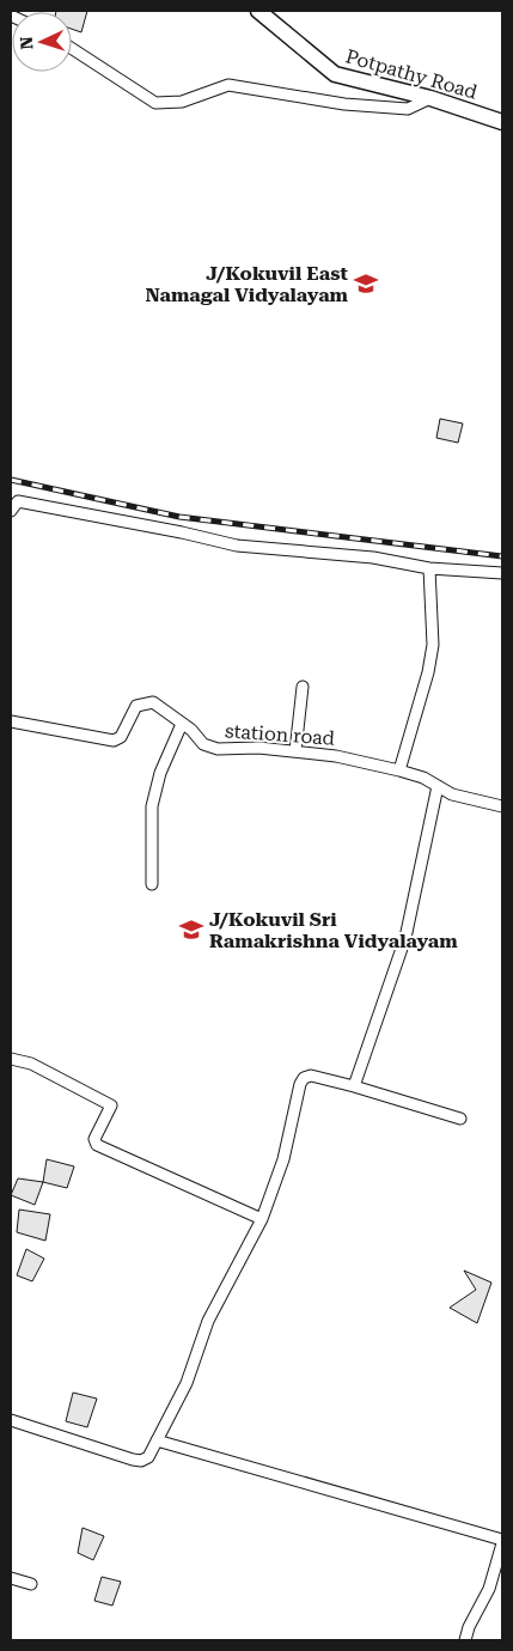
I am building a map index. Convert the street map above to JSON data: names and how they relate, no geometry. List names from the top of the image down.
{
  "streets": {
    "street": ["Potpathy Road", "station road"]
  },
  "places": {
    "school or university": ["J/Kokuvil East Namagal Vidyalayam", "J/Kokuvil Sri Ramakrishna Vidyalayam"]
  },
  "north": "left"
}
